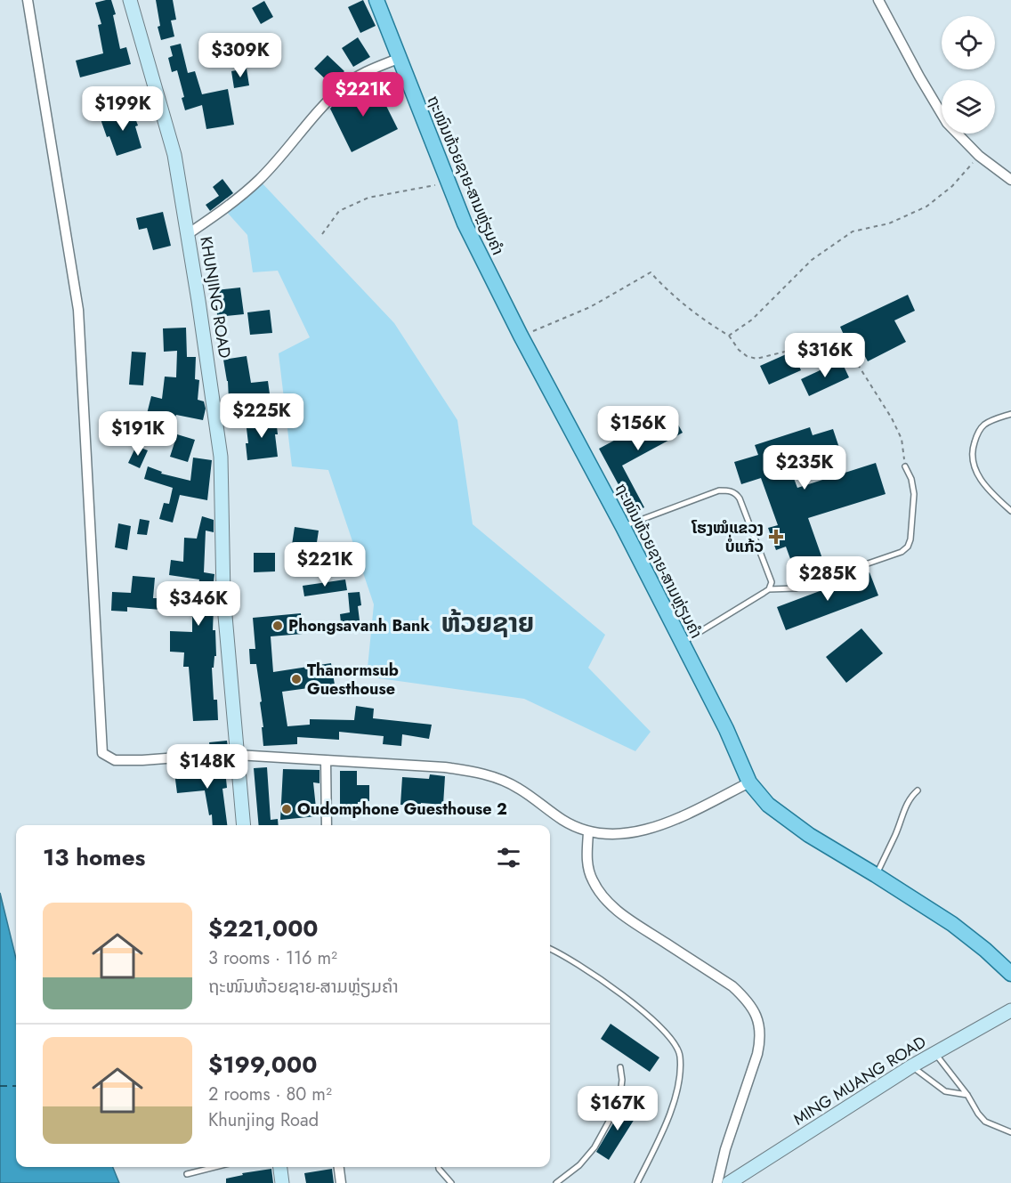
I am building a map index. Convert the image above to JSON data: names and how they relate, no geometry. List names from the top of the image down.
{
  "streets": {
    "main road": ["ຖະໜົນຫ້ວຍຊາຍ-ສາມຫຼ່ຽມຄຳ", "KHUNJING ROAD", "MING MUANG ROAD"]
  },
  "districts": ["ຫ້ວຍຊາຍ"],
  "places": {
    "health": ["ໂຮງໝໍແຂວງ ບໍ່ແກ້ວ"],
    "other": ["Phongsavanh Bank", "Thanormsub Guesthouse", "Oudomphone Guesthouse 2"]
  },
  "page": {
    "price": [
      "$309K",
      "$221K",
      "$199K",
      "$316K",
      "$225K",
      "$156K",
      "$191K",
      "$235K",
      "$221K",
      "$285K",
      "$346K",
      "$148K",
      "$167K"
    ],
    "heading": "13 homes",
    "list": [
      {
        "name": "$221,000",
        "note": "3 rooms · 116 m² · ຖະໜົນຫ້ວຍຊາຍ-ສາມຫຼ່ຽມຄຳ"
      },
      {
        "name": "$199,000",
        "note": "2 rooms · 80 m² · Khunjing Road"
      }
    ]
  }
}
